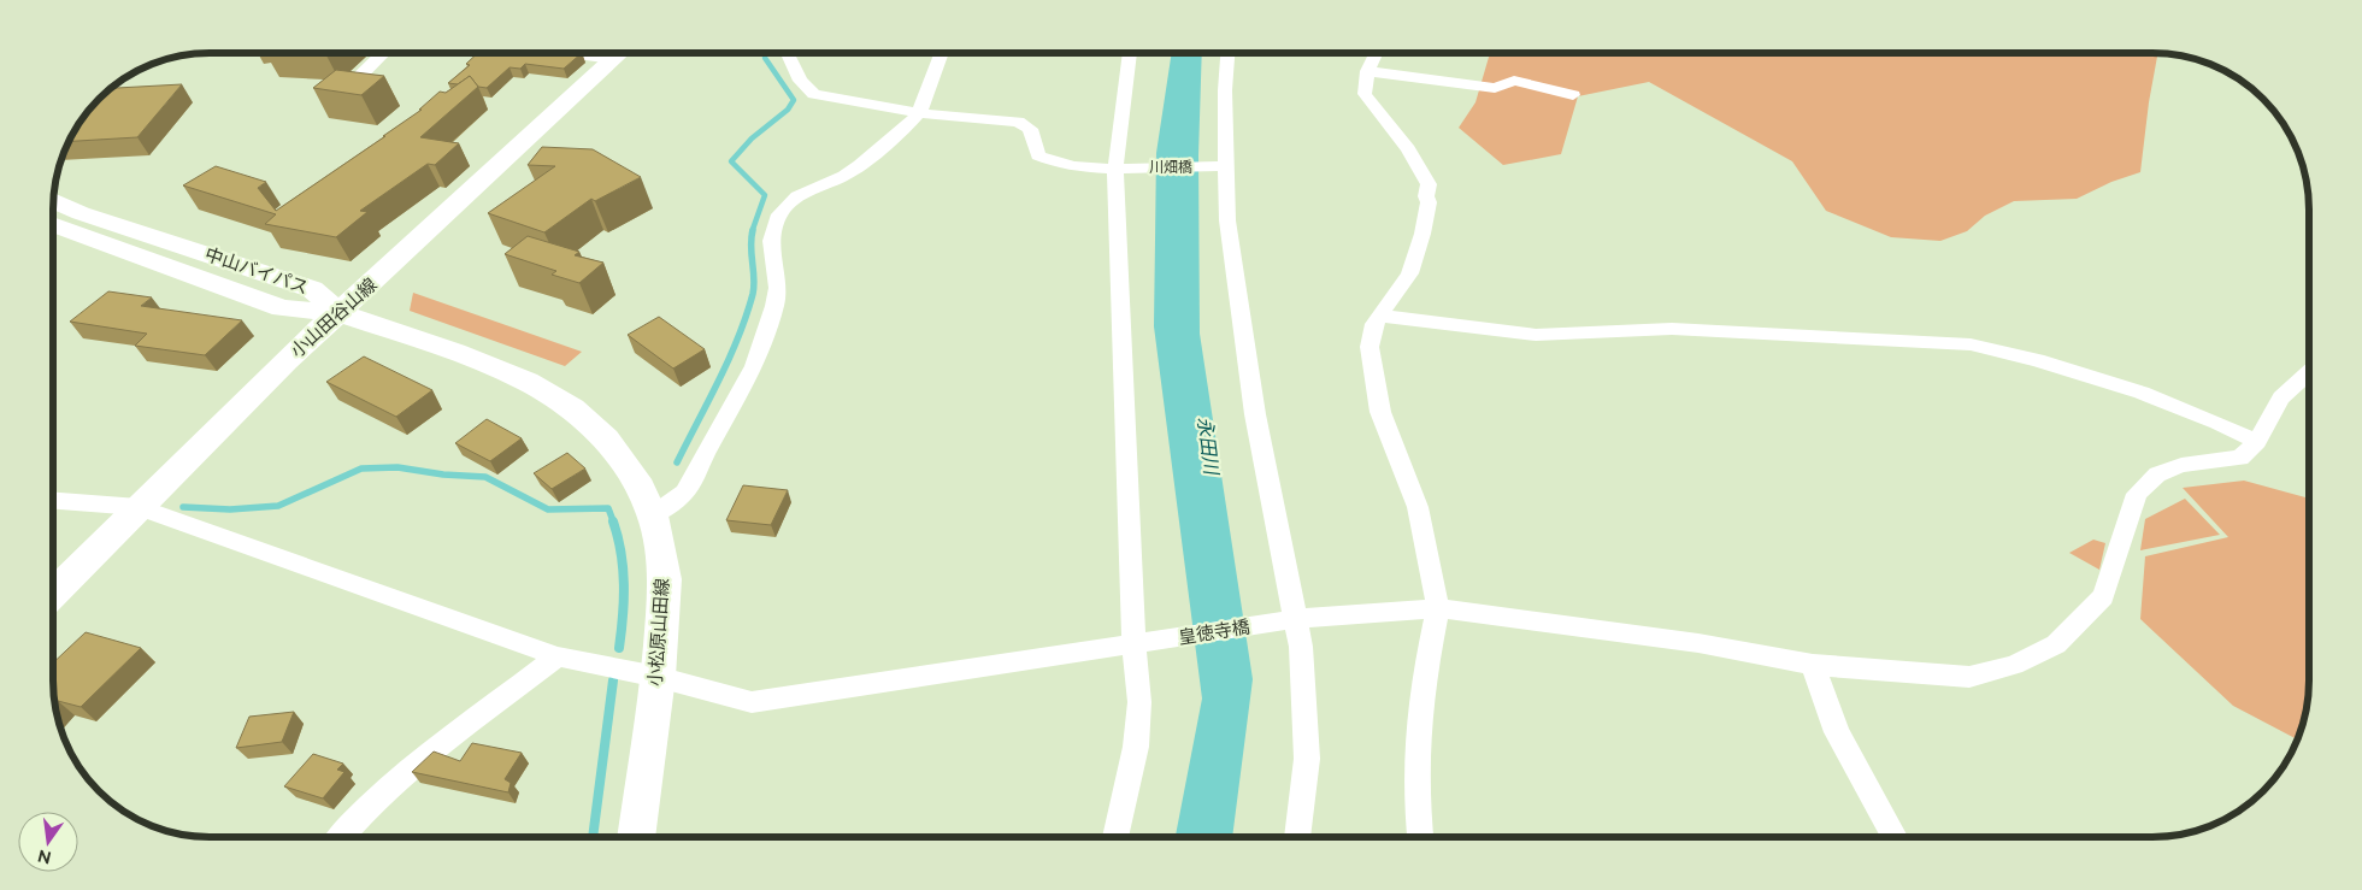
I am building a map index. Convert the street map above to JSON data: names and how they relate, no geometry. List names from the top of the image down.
{
  "streets": {
    "street": [
      "川畑橋",
      "中山バイパス",
      "小山田谷山線",
      "小松原山田線",
      "皇徳寺橋"
    ]
  },
  "crossings": [
    ["中山バイパス", "小山田谷山線"],
    ["中山バイパス", "小松原山田線"],
    ["小山田谷山線", "小松原山田線"],
    ["小山田谷山線", "皇徳寺橋"],
    ["小松原山田線", "皇徳寺橋"]
  ],
  "water": ["永田川"],
  "north": "bottom"
}
